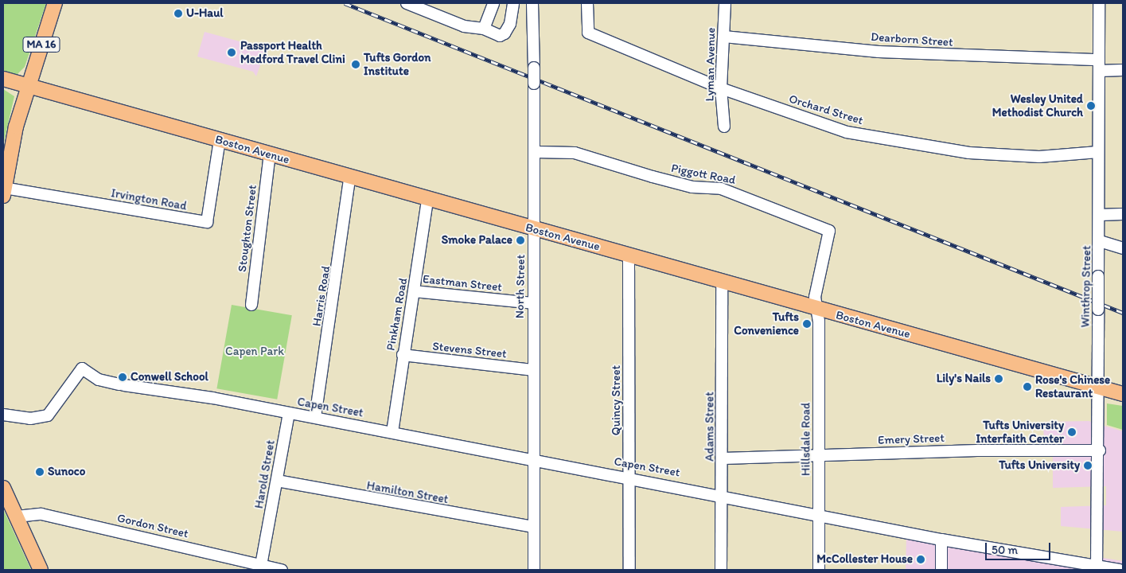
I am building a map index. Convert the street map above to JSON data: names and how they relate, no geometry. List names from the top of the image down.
{
  "streets": {
    "main road": ["MA 16", "Boston Avenue"],
    "street": [
      "Dearborn Street",
      "Lyman Avenue",
      "Orchard Street",
      "Piggott Road",
      "Irvington Road",
      "Stoughton Street",
      "Eastman Street",
      "North Street",
      "Winthrop Street",
      "Harris Road",
      "Pinkham Road",
      "Stevens Street",
      "Quincy Street",
      "Capen Street",
      "Adams Street",
      "Hillsdale Road",
      "Emery Street",
      "Harold Street",
      "Hamilton Street",
      "Gordon Street"
    ]
  },
  "crossings": [
    ["Dearborn Street", "Lyman Avenue"],
    ["Dearborn Street", "Winthrop Street"],
    ["MA 16", "Boston Avenue"],
    ["MA 16", "Irvington Road"],
    ["Lyman Avenue", "Orchard Street"],
    ["Orchard Street", "Winthrop Street"],
    ["Boston Avenue", "Piggott Road"],
    ["Boston Avenue", "Irvington Road"],
    ["Boston Avenue", "Stoughton Street"],
    ["Boston Avenue", "North Street"],
    ["Boston Avenue", "Winthrop Street"],
    ["Boston Avenue", "Harris Road"],
    ["Boston Avenue", "Pinkham Road"],
    ["Boston Avenue", "Quincy Street"],
    ["Boston Avenue", "Adams Street"],
    ["Boston Avenue", "Hillsdale Road"],
    ["Piggott Road", "North Street"],
    ["Piggott Road", "Hillsdale Road"],
    ["Eastman Street", "North Street"],
    ["Eastman Street", "Pinkham Road"],
    ["North Street", "Stevens Street"],
    ["North Street", "Capen Street"],
    ["North Street", "Hamilton Street"],
    ["Winthrop Street", "Capen Street"],
    ["Winthrop Street", "Emery Street"],
    ["Harris Road", "Capen Street"],
    ["Pinkham Road", "Stevens Street"],
    ["Pinkham Road", "Capen Street"],
    ["Quincy Street", "Capen Street"],
    ["Capen Street", "Adams Street"],
    ["Capen Street", "Hillsdale Road"],
    ["Capen Street", "Harold Street"],
    ["Adams Street", "Emery Street"],
    ["Hillsdale Road", "Emery Street"],
    ["Harold Street", "Hamilton Street"],
    ["Harold Street", "Gordon Street"]
  ],
  "parks": ["Capen Park"],
  "places": [
    "U-Haul",
    "Passport Health Medford Travel Clini",
    "Tufts Gordon Institute",
    "Wesley United Methodist Church",
    "Smoke Palace",
    "Tufts Convenience",
    "Conwell School",
    "Lily's Nails",
    "Rose's Chinese Restaurant",
    "Tufts University Interfaith Center",
    "Tufts University",
    "Sunoco",
    "McCollester House"
  ],
  "scale_bar": "50 m"
}
